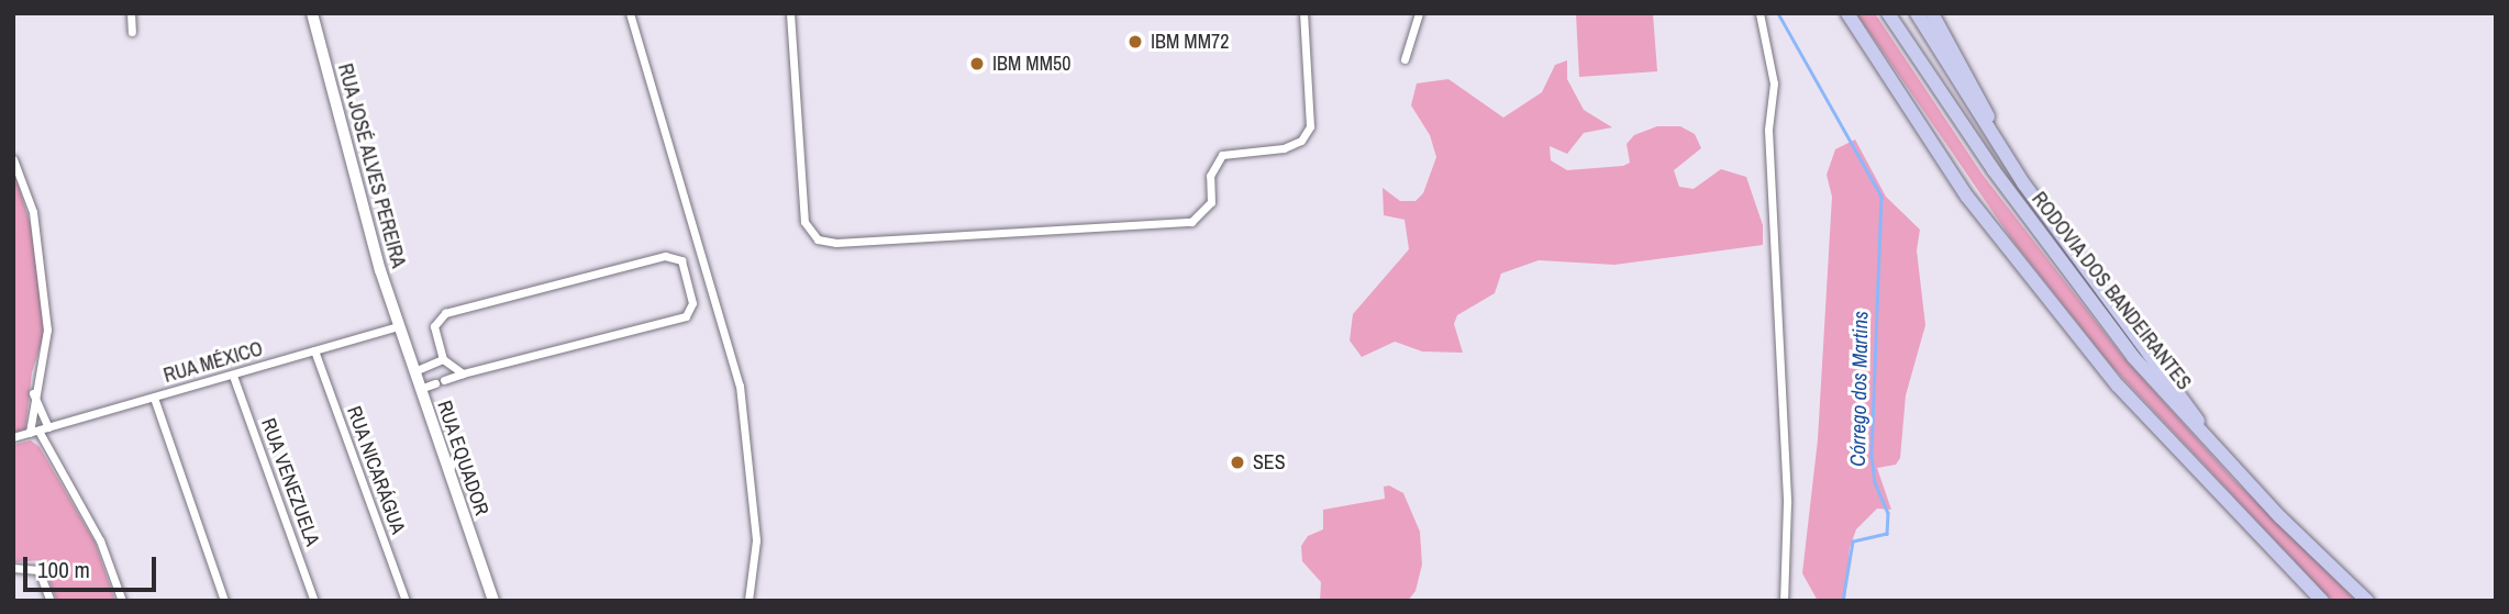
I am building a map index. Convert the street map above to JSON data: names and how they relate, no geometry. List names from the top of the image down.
{
  "streets": {
    "highway": ["RODOVIA DOS BANDEIRANTES"],
    "main road": ["RUA JOSÉ ALVES PEREIRA", "RUA EQUADOR"],
    "street": ["RUA MÉXICO", "RUA NICARÁGUA", "RUA VENEZUELA"]
  },
  "crossings": [
    ["RUA JOSÉ ALVES PEREIRA", "RUA MÉXICO"],
    ["RUA JOSÉ ALVES PEREIRA", "RUA EQUADOR"],
    ["RUA MÉXICO", "RUA EQUADOR"],
    ["RUA MÉXICO", "RUA NICARÁGUA"],
    ["RUA MÉXICO", "RUA VENEZUELA"]
  ],
  "water": ["Córrego dos Martins"],
  "places": ["IBM MM72", "IBM MM50", "SES"],
  "scale_bar": "100 m"
}
